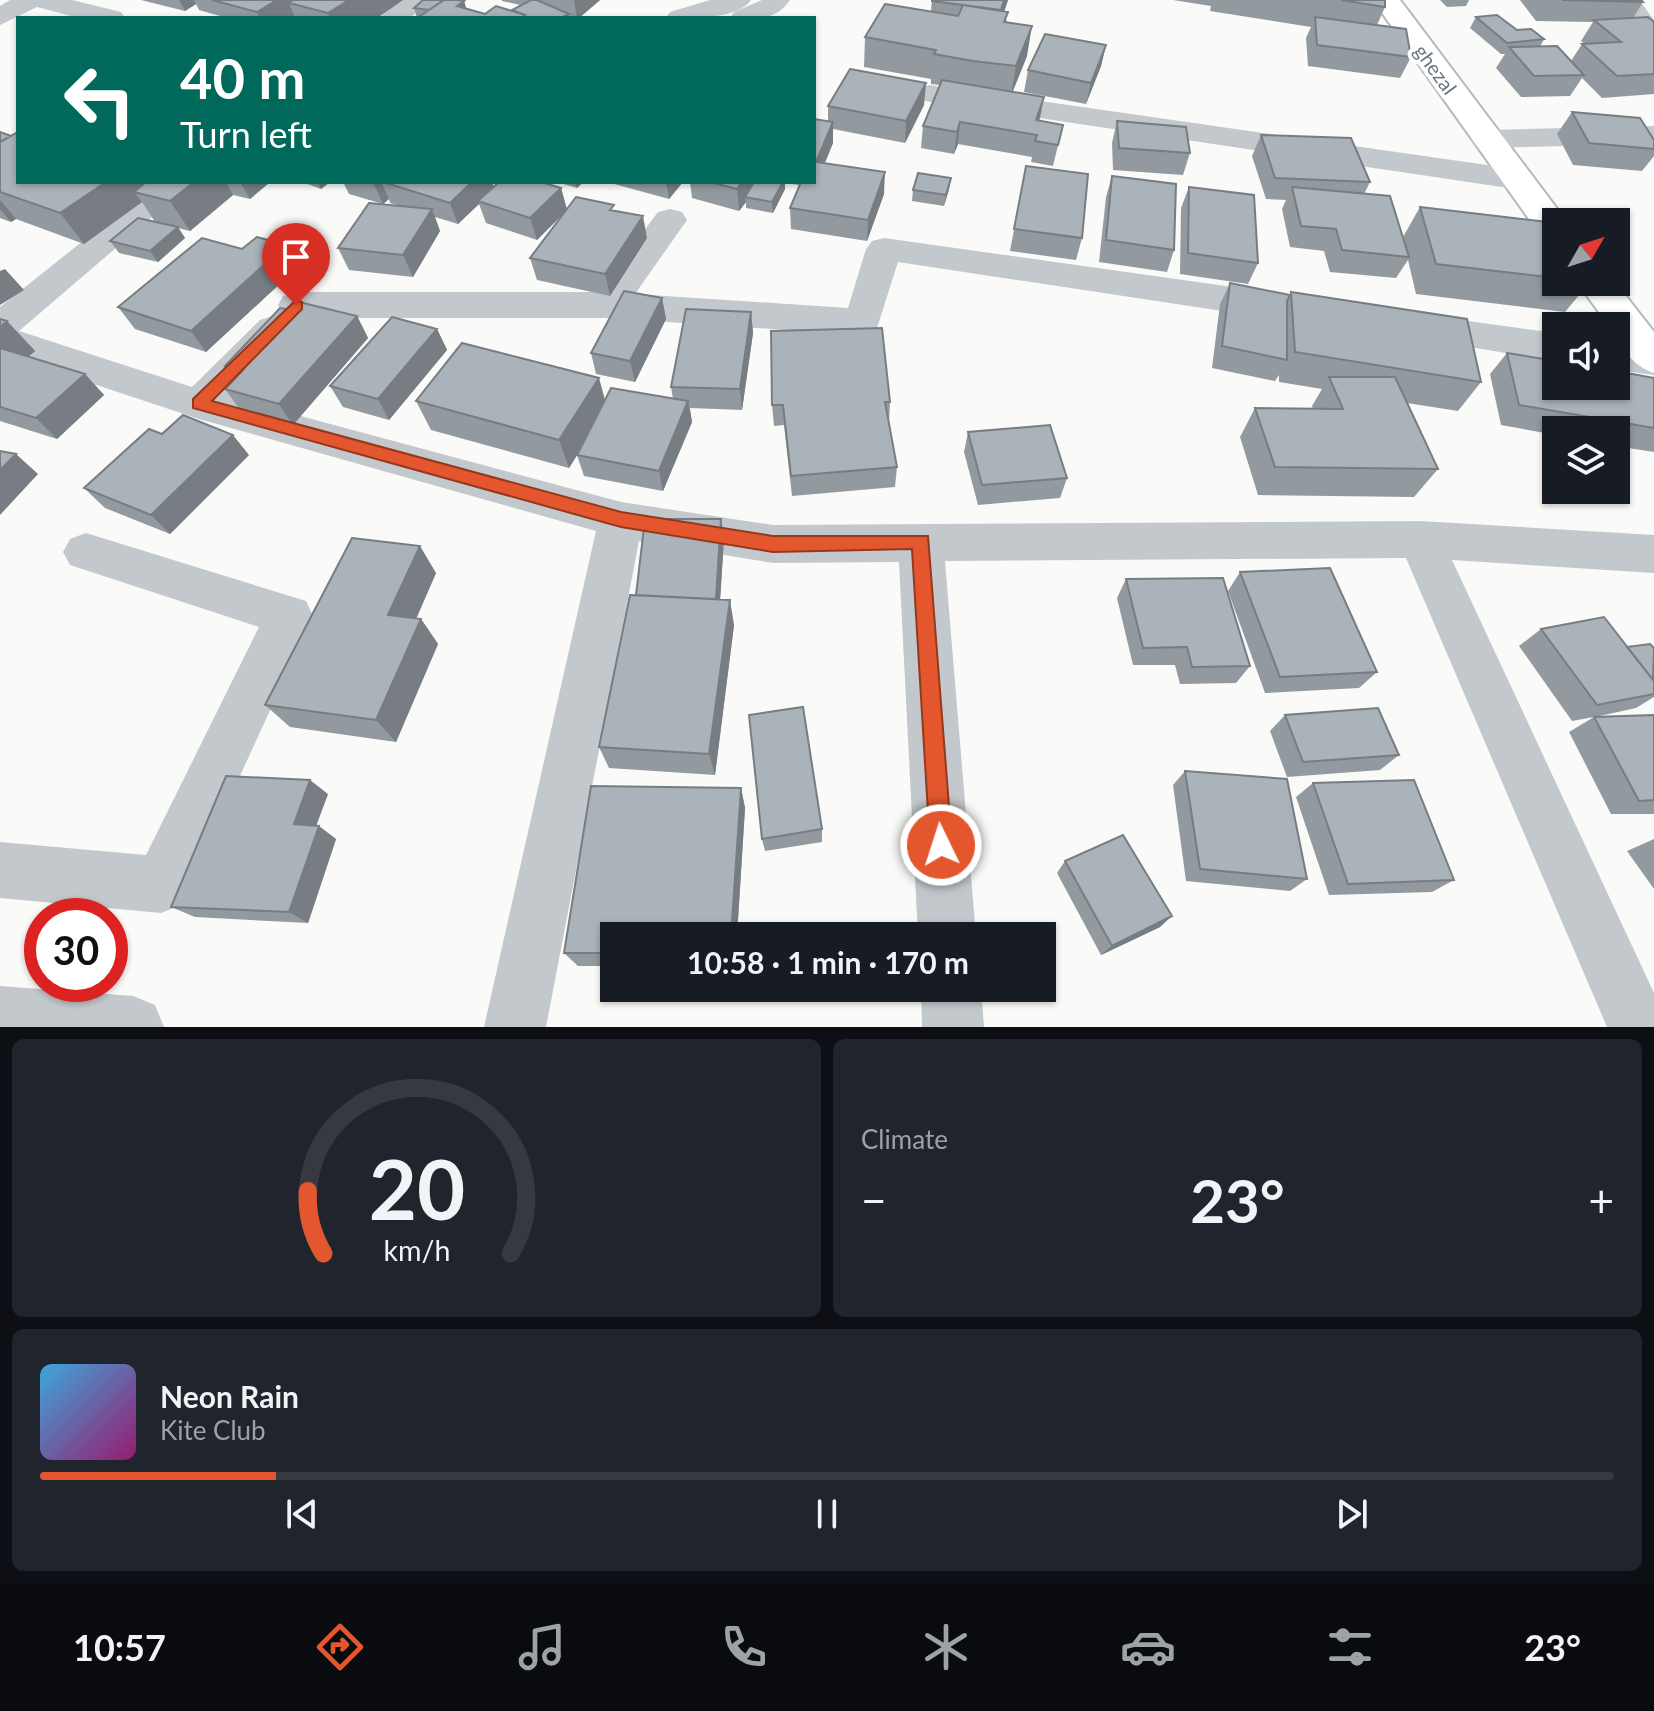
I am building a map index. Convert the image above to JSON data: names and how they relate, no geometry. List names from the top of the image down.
{
  "streets": {
    "main road": ["ghezal"]
  },
  "north": "top right",
  "page": {
    "turn": ["40 m", "Turn left"],
    "limit": "30",
    "trip": "10:58 · 1 min · 170 m",
    "tile": "Climate",
    "heat": ["−", "23°", "+"],
    "song": ["Neon Rain", "Kite Club"],
    "tabs": ["10:57", "23°"],
    "gauge": ["20", "km/h"]
  }
}
